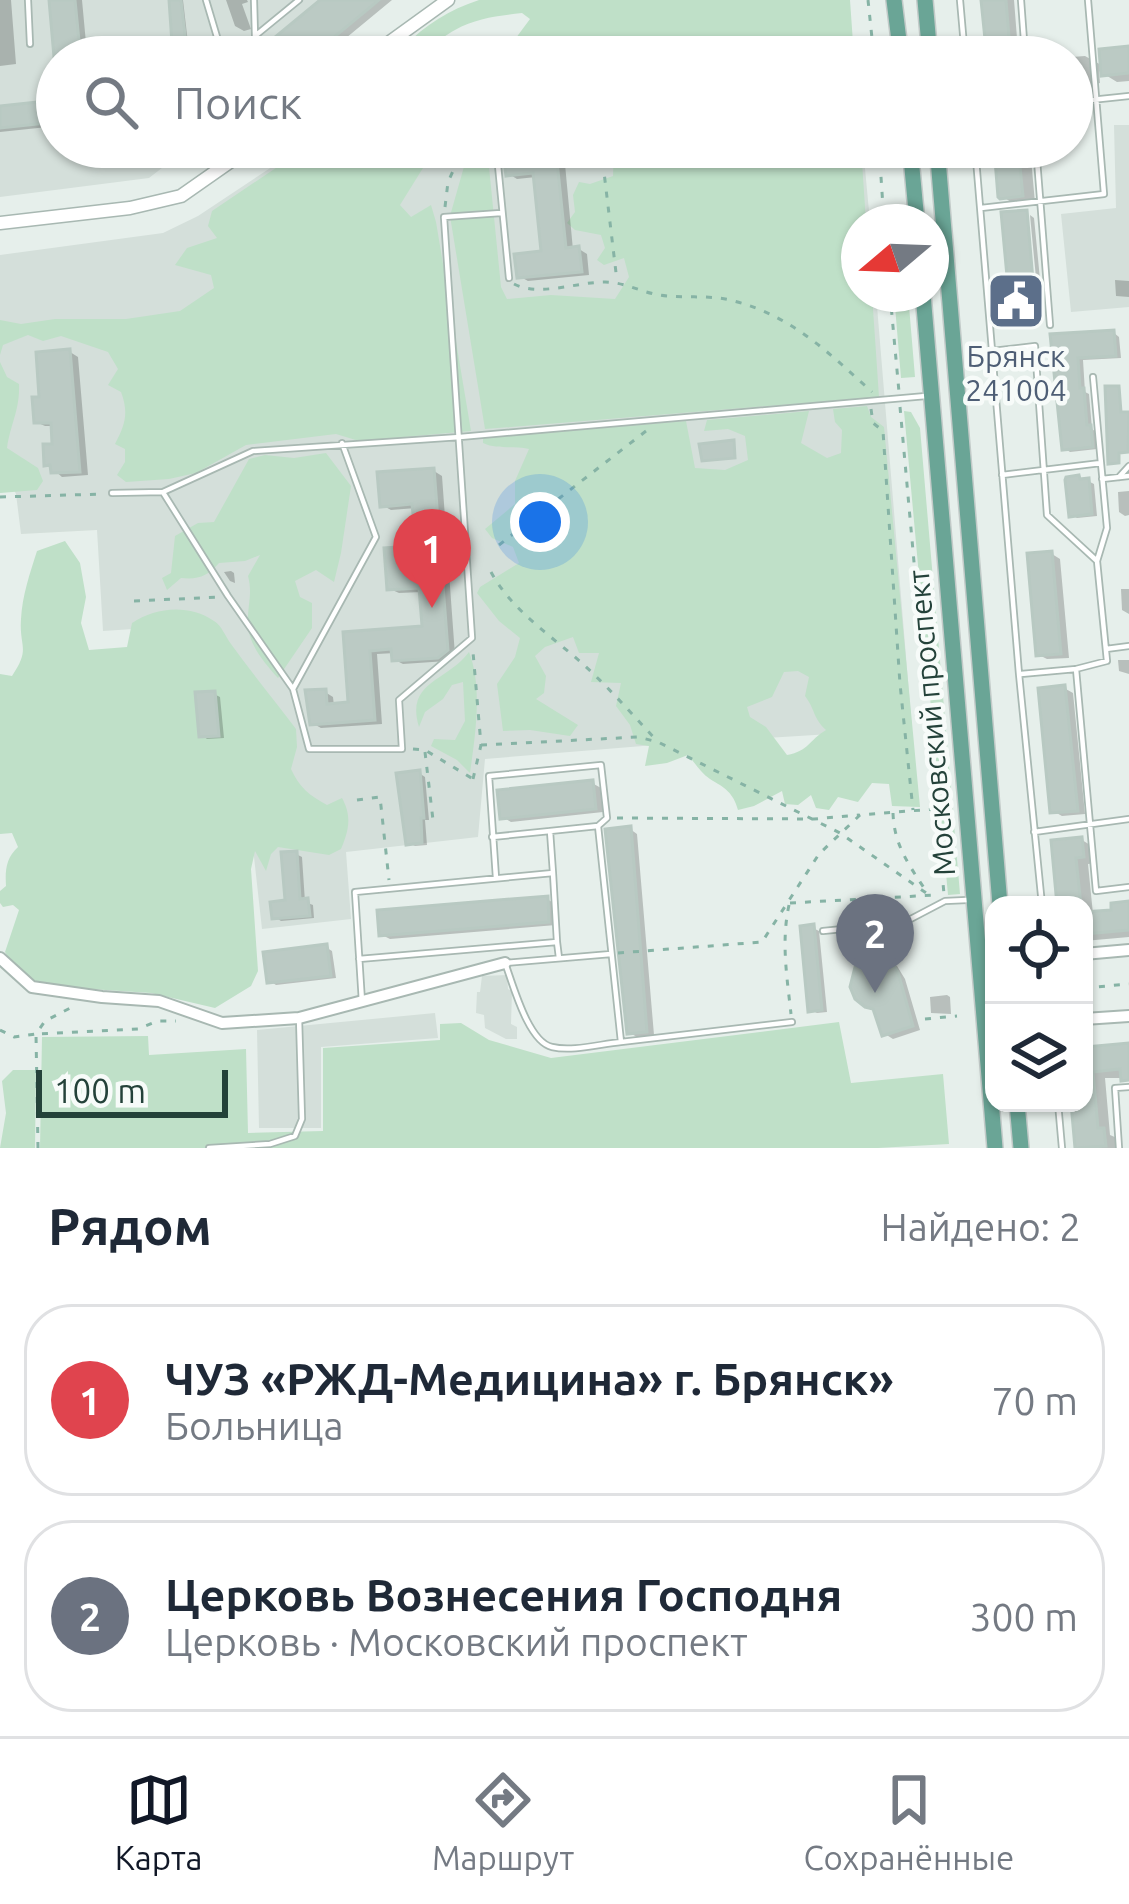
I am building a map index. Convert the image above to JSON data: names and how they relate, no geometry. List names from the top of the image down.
{
  "streets": {
    "main road": ["Московский проспект"]
  },
  "places": {
    "public building": ["Брянск 241004"]
  },
  "scale_bar": "100 m",
  "north": "left",
  "page": {
    "search": "Поиск",
    "pins": ["1", "2"],
    "scale": "100 m",
    "heading": ["Рядом", "Найдено: 2"],
    "list": [
      {
        "mark": "1",
        "name": "ЧУЗ «РЖД-Медицина» г. Брянск»",
        "note": "Больница",
        "value": "70 m"
      },
      {
        "mark": "2",
        "name": "Церковь Вознесения Господня",
        "note": "Церковь · Московский проспект",
        "value": "300 m"
      }
    ],
    "nav": ["Карта", "Маршрут", "Сохранённые"]
  }
}
